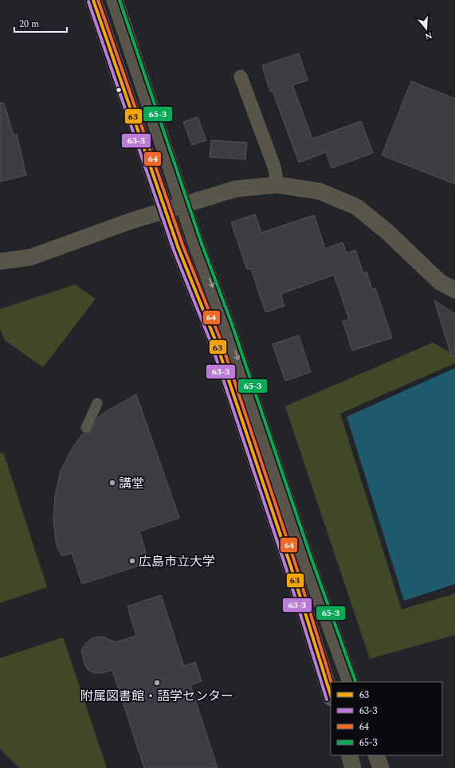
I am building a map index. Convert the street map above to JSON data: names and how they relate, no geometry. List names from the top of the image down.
{
  "places": ["講堂", "広島市立大学", "附属図書館・語学センター"],
  "lines": [
    "transit line 63",
    "transit line 64",
    "transit line 65-3",
    "transit line 63-3"
  ],
  "legend": [
    "63",
    "63-3",
    "64",
    "65-3"
  ],
  "scale_bar": "20 m",
  "north": "bottom"
}
